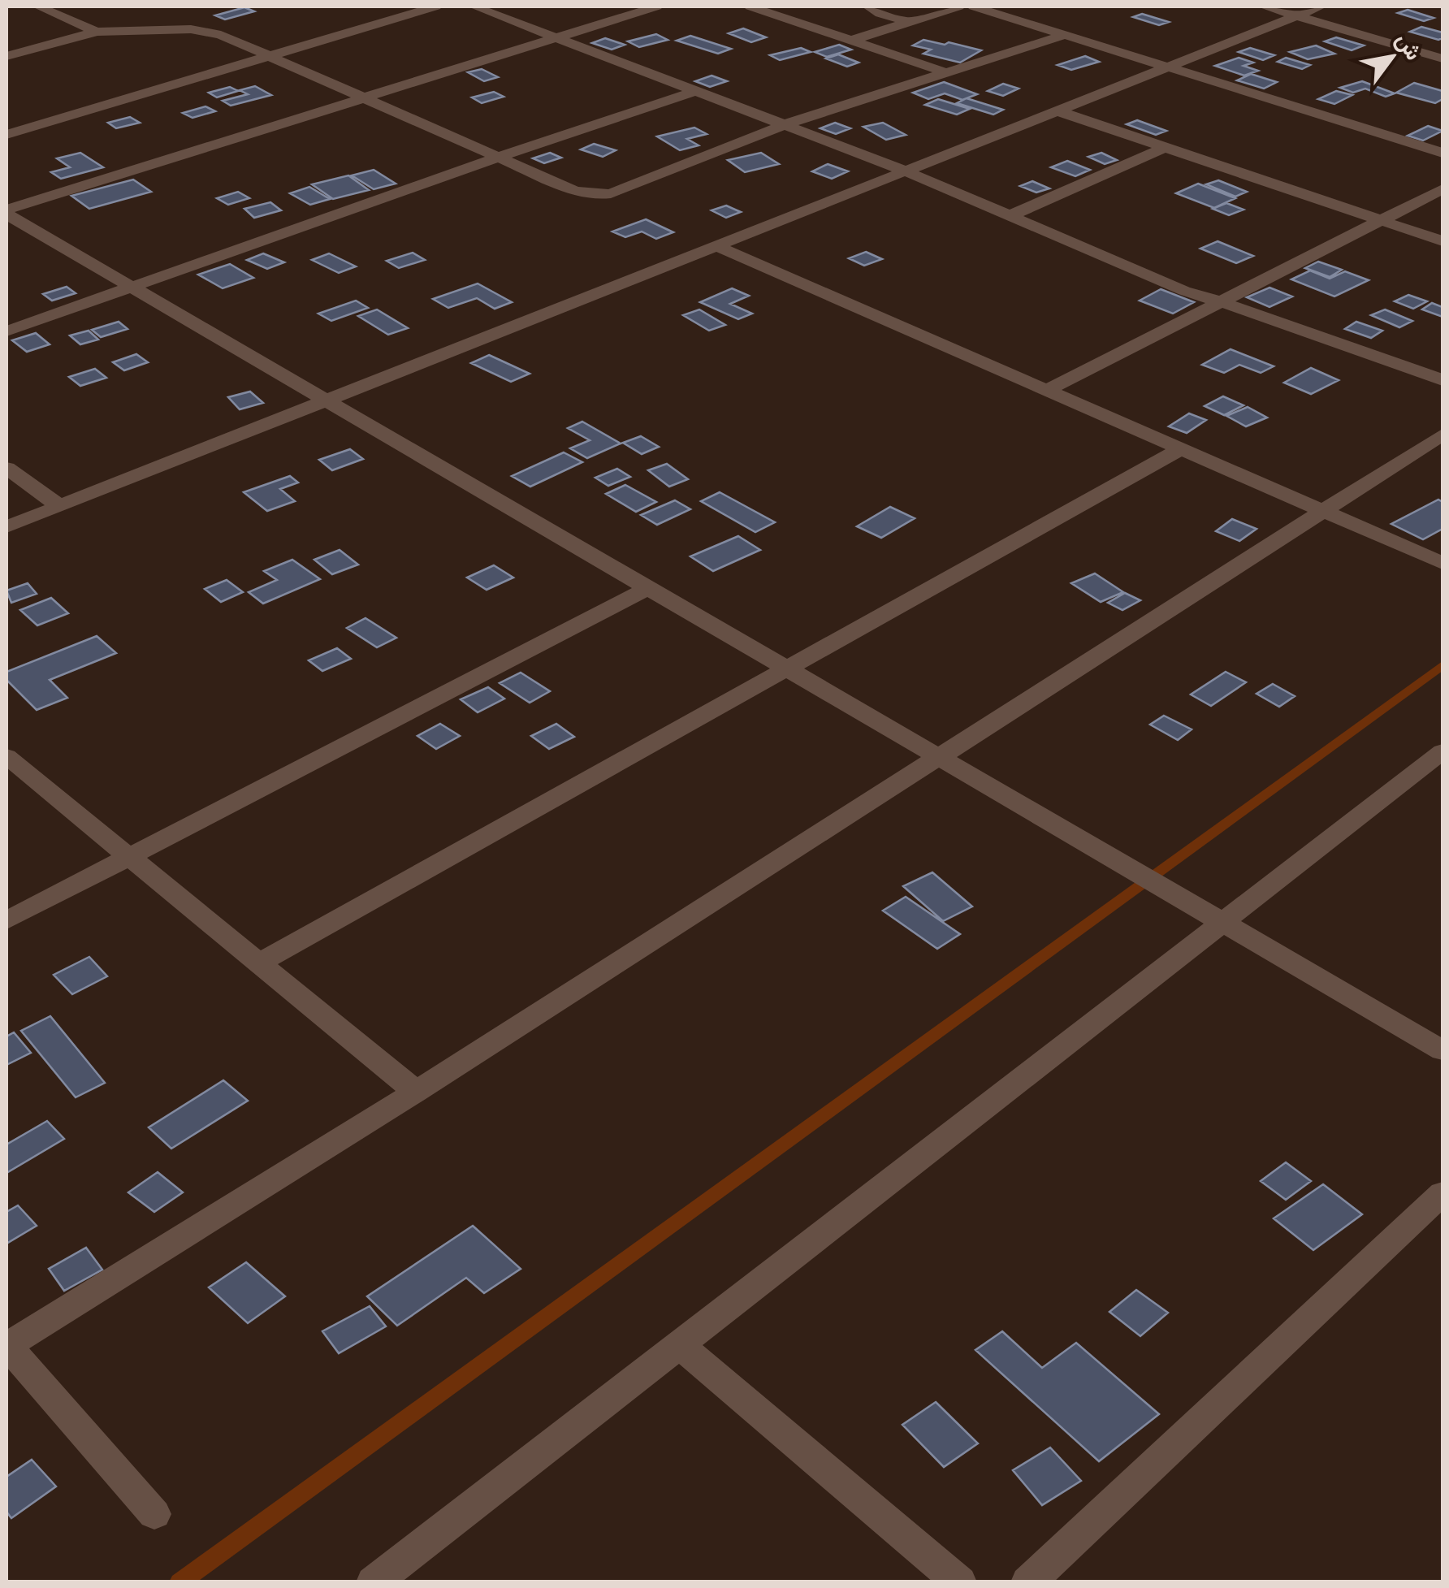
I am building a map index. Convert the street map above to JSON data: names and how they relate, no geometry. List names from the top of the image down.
{
  "north": "top right"
}
